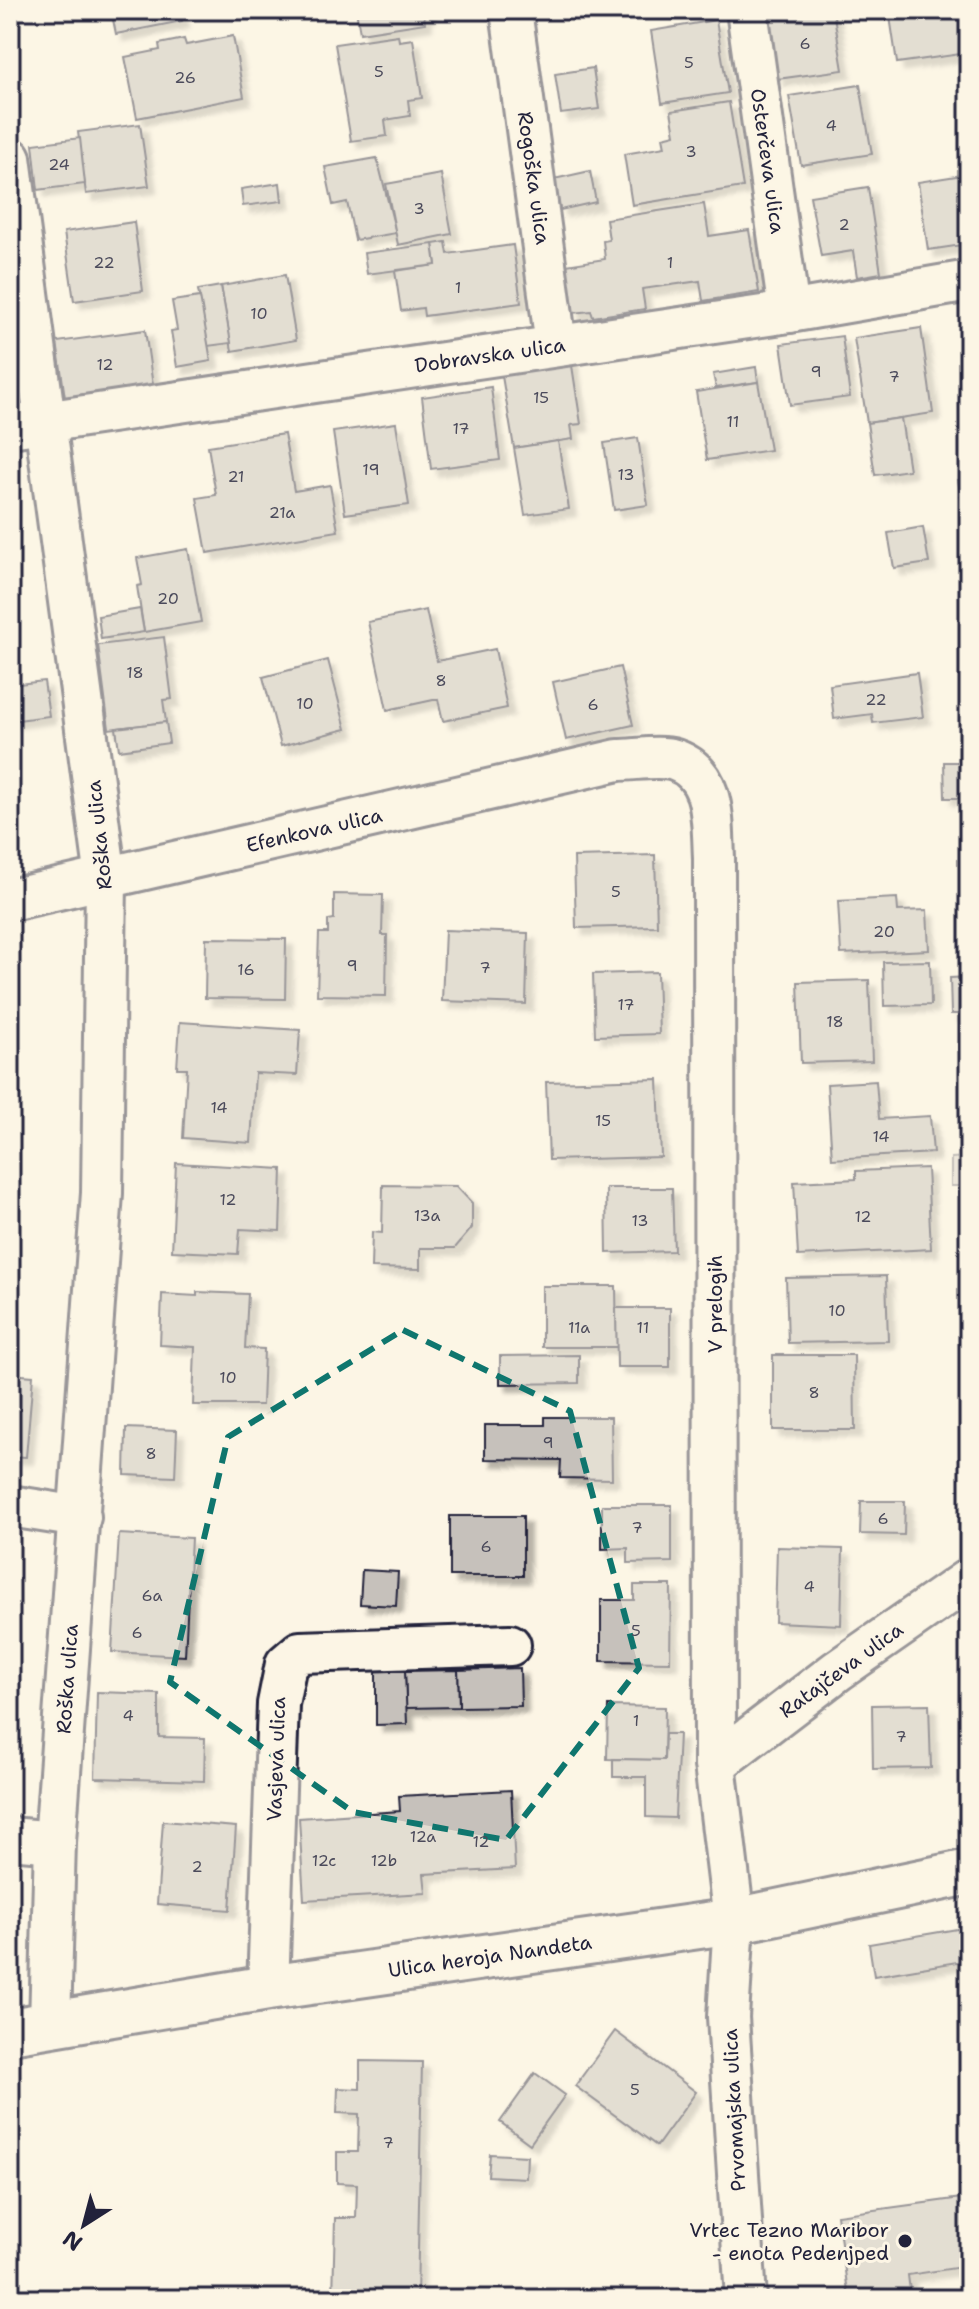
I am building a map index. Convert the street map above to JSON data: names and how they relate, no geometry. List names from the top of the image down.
{
  "streets": {
    "street": [
      "Osterčeva ulica",
      "Rogoška ulica",
      "Dobravska ulica",
      "Efenkova ulica",
      "Roška ulica",
      "V prelogih",
      "Ratajčeva ulica",
      "Vasjeva ulica",
      "Ulica heroja Nandeta",
      "Prvomajska ulica"
    ]
  },
  "crossings": [
    ["Osterčeva ulica", "Dobravska ulica"],
    ["Rogoška ulica", "Dobravska ulica"],
    ["Dobravska ulica", "Roška ulica"],
    ["Efenkova ulica", "Roška ulica"],
    ["Efenkova ulica", "V prelogih"],
    ["Roška ulica", "Ulica heroja Nandeta"],
    ["V prelogih", "Ratajčeva ulica"],
    ["V prelogih", "Ulica heroja Nandeta"],
    ["V prelogih", "Prvomajska ulica"],
    ["Vasjeva ulica", "Ulica heroja Nandeta"],
    ["Ulica heroja Nandeta", "Prvomajska ulica"]
  ],
  "places": ["Vrtec Tezno Maribor - enota Pedenjped"],
  "house_numbers": [
    "6",
    "5",
    "5",
    "26",
    "4",
    "3",
    "24",
    "3",
    "2",
    "22",
    "1",
    "1",
    "10",
    "12",
    "9",
    "7",
    "15",
    "11",
    "17",
    "19",
    "13",
    "21",
    "21a",
    "20",
    "18",
    "8",
    "22",
    "10",
    "6",
    "5",
    "20",
    "9",
    "7",
    "16",
    "17",
    "18",
    "14",
    "15",
    "14",
    "12",
    "13a",
    "12",
    "13",
    "10",
    "11a",
    "11",
    "10",
    "8",
    "9",
    "8",
    "6",
    "7",
    "6",
    "4",
    "6a",
    "5",
    "6",
    "4",
    "1",
    "7",
    "12a",
    "12",
    "12c",
    "12b",
    "2",
    "5",
    "7"
  ],
  "north": "bottom left"
}
